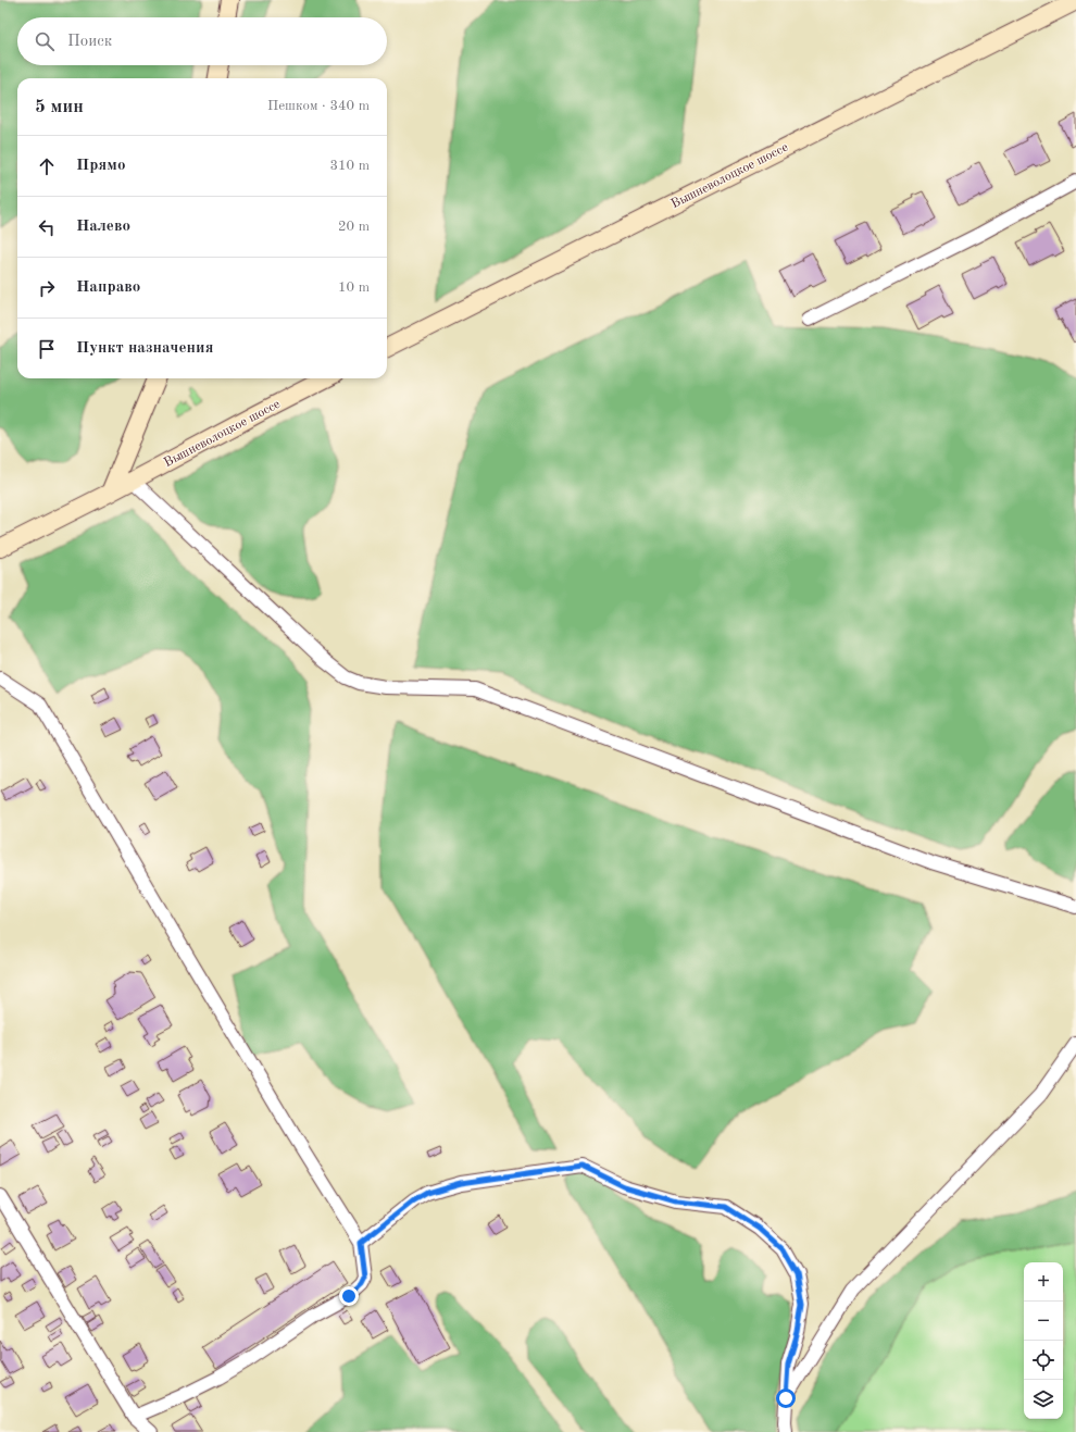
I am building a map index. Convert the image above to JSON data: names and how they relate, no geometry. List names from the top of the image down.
{
  "streets": {
    "main road": ["Вышневолоцкое шоссе"]
  },
  "page": {
    "search": "Поиск",
    "heading": ["5 мин", "Пешком · 340 m"],
    "list": [
      ["Прямо", "310 m"],
      ["Налево", "20 m"],
      ["Направо", "10 m"],
      "Пункт назначения"
    ],
    "map_buttons": ["+", "−"]
  }
}
